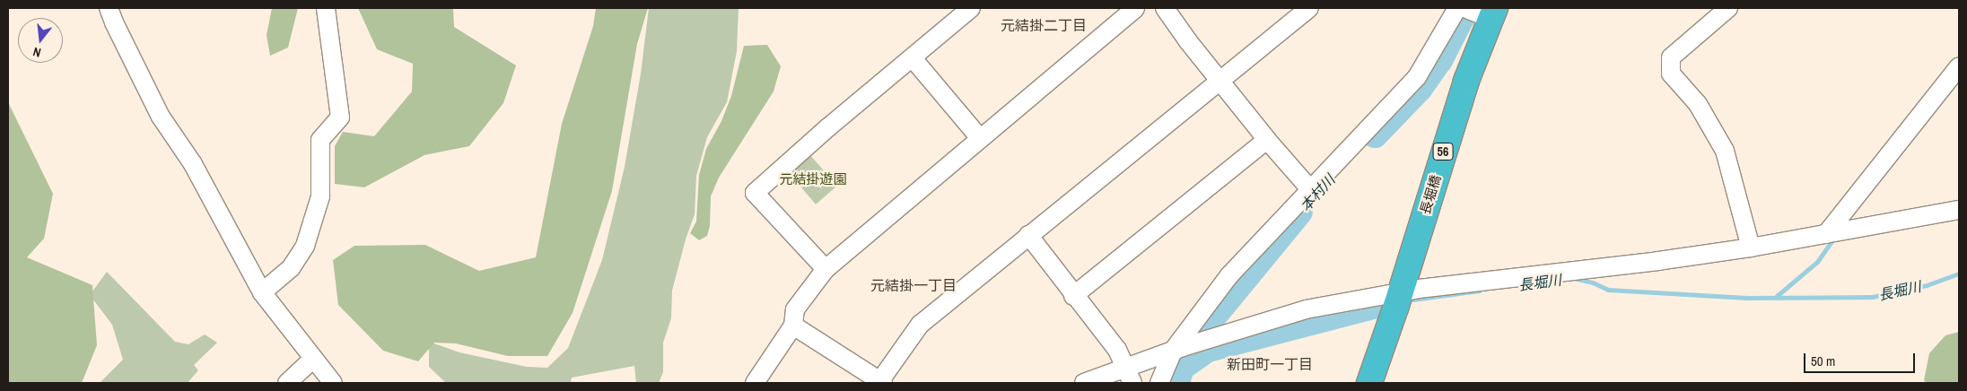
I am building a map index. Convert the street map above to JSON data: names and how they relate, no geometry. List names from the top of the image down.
{
  "streets": {
    "highway": ["56", "長堀橋"]
  },
  "districts": ["元結掛二丁目", "元結掛一丁目", "新田町一丁目"],
  "water": ["本村川", "長堀川"],
  "parks": ["元結掛遊園"],
  "scale_bar": "50 m",
  "north": "bottom"
}
